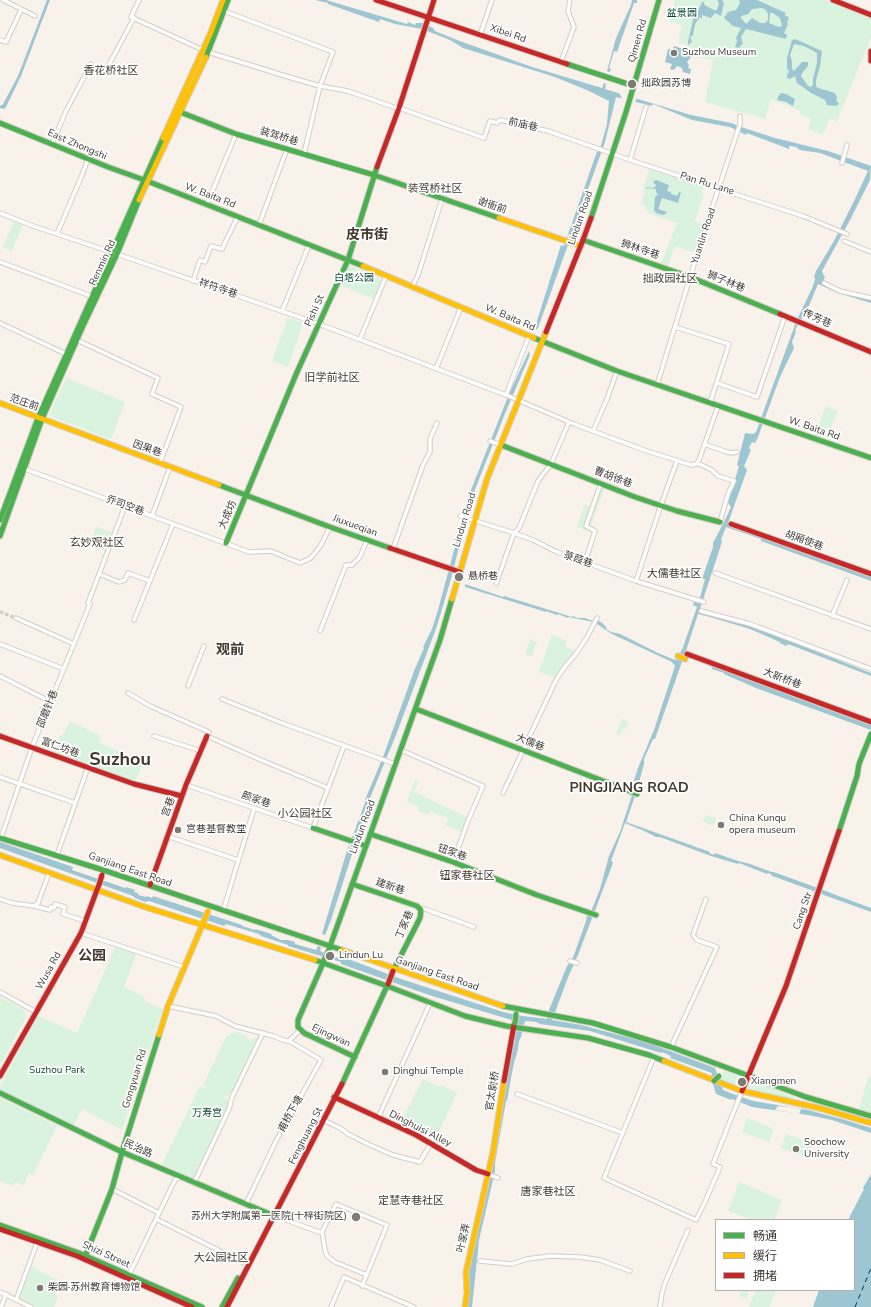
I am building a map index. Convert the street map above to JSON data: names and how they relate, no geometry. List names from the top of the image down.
{
  "streets": {
    "main road": [
      "Xibei Rd",
      "Qimen Rd",
      "装驾桥巷",
      "East Zhongshi",
      "W. Baita Rd",
      "谢衙前",
      "Lindun Road",
      "狮林寺巷",
      "Renmin Rd",
      "狮子林巷",
      "Pishi St",
      "传芳巷",
      "范庄前",
      "因果巷",
      "曹胡徐巷",
      "大成坊",
      "Jiuxueqian",
      "胡厢使巷",
      "大新桥巷",
      "大儒巷",
      "富仁坊巷",
      "颜家巷",
      "宫巷",
      "钮家巷",
      "Ganjiang East Road",
      "建新巷",
      "Cang Str",
      "丁家巷",
      "Wusa Rd",
      "Ejingwan",
      "Gongyuan Rd",
      "官太尉桥",
      "Dinghuisi Alley",
      "Fenghuang St",
      "民治路",
      "叶家弄",
      "Shizi Street"
    ],
    "street": [
      "前庙巷",
      "Pan Ru Lane",
      "Yuanlin Road",
      "祥符寺巷",
      "乔司空巷",
      "菉葭巷",
      "邵磨针巷",
      "甫桥下塘"
    ]
  },
  "crossings": [
    ["Xibei Rd", "Qimen Rd"],
    ["Xibei Rd", "Lindun Road"],
    ["Xibei Rd", "Pishi St"],
    ["Qimen Rd", "Lindun Road"],
    ["前庙巷", "Pan Ru Lane"],
    ["前庙巷", "Lindun Road"],
    ["前庙巷", "Pishi St"],
    ["装驾桥巷", "谢衙前"],
    ["装驾桥巷", "Renmin Rd"],
    ["装驾桥巷", "Pishi St"],
    ["East Zhongshi", "W. Baita Rd"],
    ["East Zhongshi", "Renmin Rd"],
    ["Pan Ru Lane", "Lindun Road"],
    ["Pan Ru Lane", "Yuanlin Road"],
    ["W. Baita Rd", "Lindun Road"],
    ["W. Baita Rd", "Yuanlin Road"],
    ["W. Baita Rd", "Renmin Rd"],
    ["W. Baita Rd", "Pishi St"],
    ["谢衙前", "Lindun Road"],
    ["谢衙前", "Pishi St"],
    ["Lindun Road", "狮林寺巷"],
    ["Lindun Road", "祥符寺巷"],
    ["Lindun Road", "曹胡徐巷"],
    ["Lindun Road", "Jiuxueqian"],
    ["Lindun Road", "菉葭巷"],
    ["Lindun Road", "大儒巷"],
    ["Lindun Road", "颜家巷"],
    ["Lindun Road", "钮家巷"],
    ["Lindun Road", "Ganjiang East Road"],
    ["Lindun Road", "建新巷"],
    ["Lindun Road", "Ejingwan"],
    ["Yuanlin Road", "狮林寺巷"],
    ["Yuanlin Road", "狮子林巷"],
    ["狮林寺巷", "狮子林巷"],
    ["Renmin Rd", "祥符寺巷"],
    ["Renmin Rd", "范庄前"],
    ["Renmin Rd", "因果巷"],
    ["Renmin Rd", "乔司空巷"],
    ["狮子林巷", "传芳巷"],
    ["祥符寺巷", "Pishi St"],
    ["Pishi St", "因果巷"],
    ["Pishi St", "大成坊"],
    ["Pishi St", "Jiuxueqian"],
    ["范庄前", "因果巷"],
    ["因果巷", "大成坊"],
    ["因果巷", "Jiuxueqian"],
    ["乔司空巷", "大成坊"],
    ["乔司空巷", "Jiuxueqian"],
    ["乔司空巷", "邵磨针巷"],
    ["大成坊", "Jiuxueqian"],
    ["邵磨针巷", "富仁坊巷"],
    ["邵磨针巷", "Ganjiang East Road"],
    ["富仁坊巷", "宫巷"],
    ["颜家巷", "宫巷"],
    ["宫巷", "Ganjiang East Road"],
    ["Ganjiang East Road", "Cang Str"],
    ["Ganjiang East Road", "丁家巷"],
    ["Ganjiang East Road", "Wusa Rd"],
    ["Ganjiang East Road", "Gongyuan Rd"],
    ["Ganjiang East Road", "官太尉桥"],
    ["Ganjiang East Road", "Fenghuang St"],
    ["建新巷", "丁家巷"],
    ["丁家巷", "Fenghuang St"],
    ["Ejingwan", "Fenghuang St"],
    ["Gongyuan Rd", "民治路"],
    ["Gongyuan Rd", "Shizi Street"],
    ["官太尉桥", "Dinghuisi Alley"],
    ["官太尉桥", "叶家弄"],
    ["甫桥下塘", "民治路"],
    ["Dinghuisi Alley", "Fenghuang St"],
    ["Dinghuisi Alley", "叶家弄"],
    ["Fenghuang St", "民治路"]
  ],
  "districts": [
    "香花桥社区",
    "装驾桥社区",
    "皮市街",
    "拙政园社区",
    "旧学前社区",
    "玄妙观社区",
    "大儒巷社区",
    "观前",
    "Suzhou",
    "PINGJIANG ROAD",
    "小公园社区",
    "钮家巷社区",
    "公园",
    "唐家巷社区",
    "定慧寺巷社区",
    "大公园社区"
  ],
  "parks": [
    "盆景园",
    "白塔公园",
    "Suzhou Park",
    "万寿宫"
  ],
  "places": [
    "Suzhou Museum",
    "拙政园苏博",
    "悬桥巷",
    "China Kunqu opera museum",
    "宫巷基督教堂",
    "Lindun Lu",
    "Dinghui Temple",
    "Xiangmen",
    "Soochow University",
    "苏州大学附属第一医院(十梓街院区)",
    "柴园·苏州教育博物馆"
  ],
  "legend": ["畅通", "缓行", "拥堵"]
}
